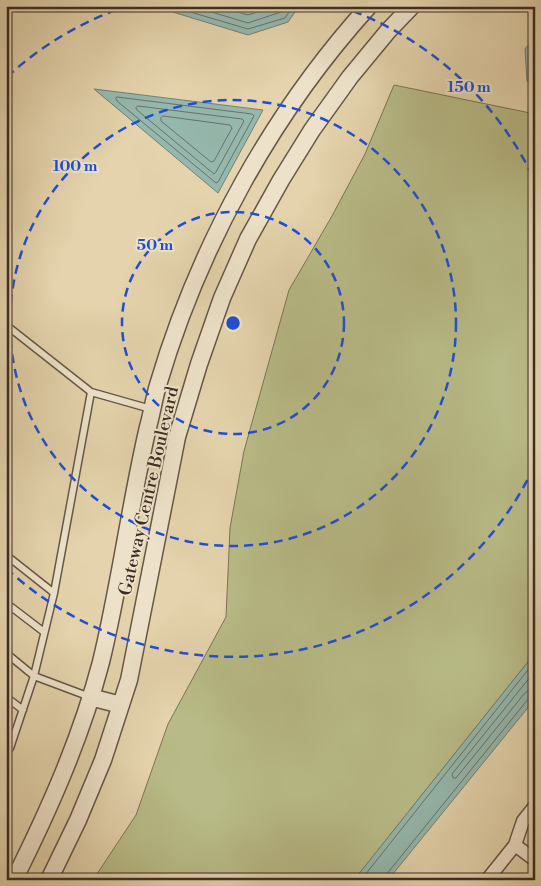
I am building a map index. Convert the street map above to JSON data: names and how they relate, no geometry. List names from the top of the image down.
{
  "streets": {
    "street": ["Gateway Centre Boulevard"]
  },
  "rings": ["150 m", "100 m", "50 m"]
}
